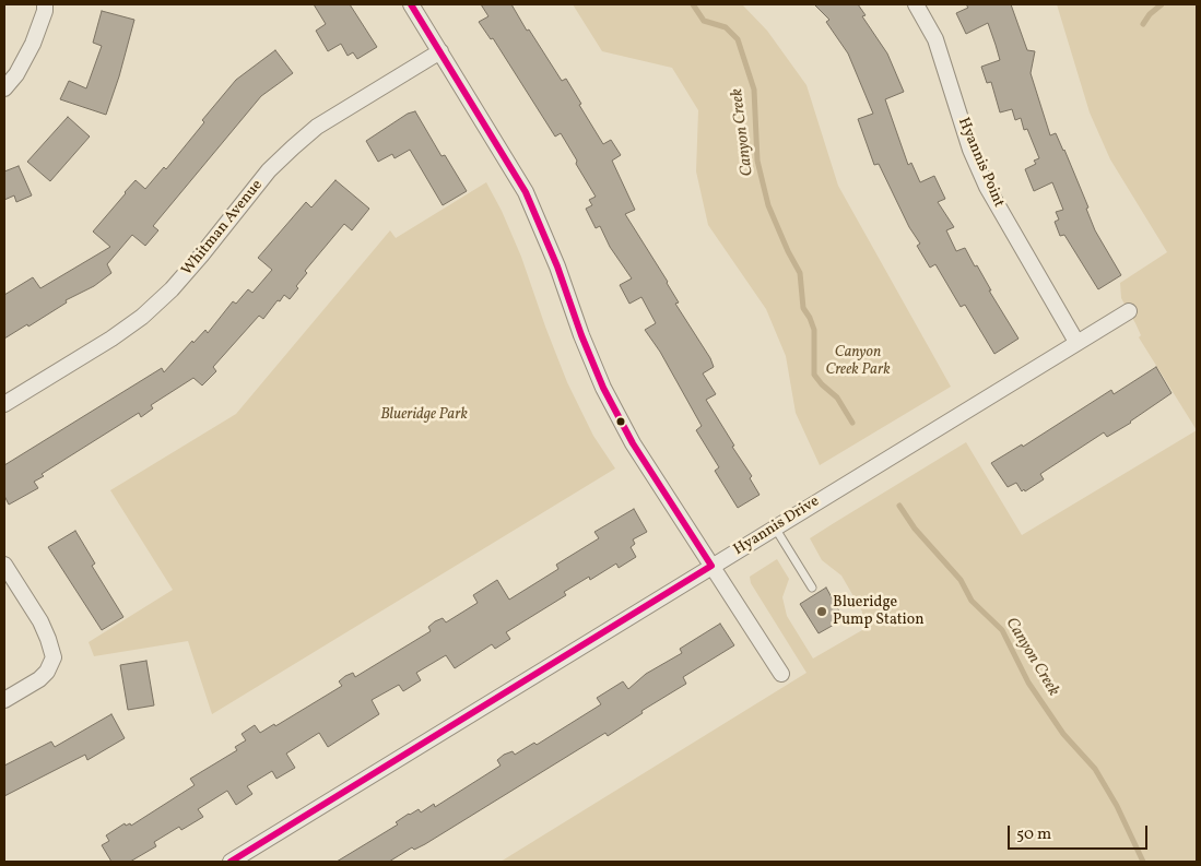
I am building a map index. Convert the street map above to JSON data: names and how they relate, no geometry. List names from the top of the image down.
{
  "streets": {
    "street": ["Hyannis Point", "Whitman Avenue", "Hyannis Drive"]
  },
  "crossings": [
    ["Hyannis Point", "Hyannis Drive"]
  ],
  "water": ["Canyon Creek"],
  "parks": ["Canyon Creek Park", "Blueridge Park"],
  "places": ["Blueridge Pump Station"],
  "scale_bar": "50 m"
}
